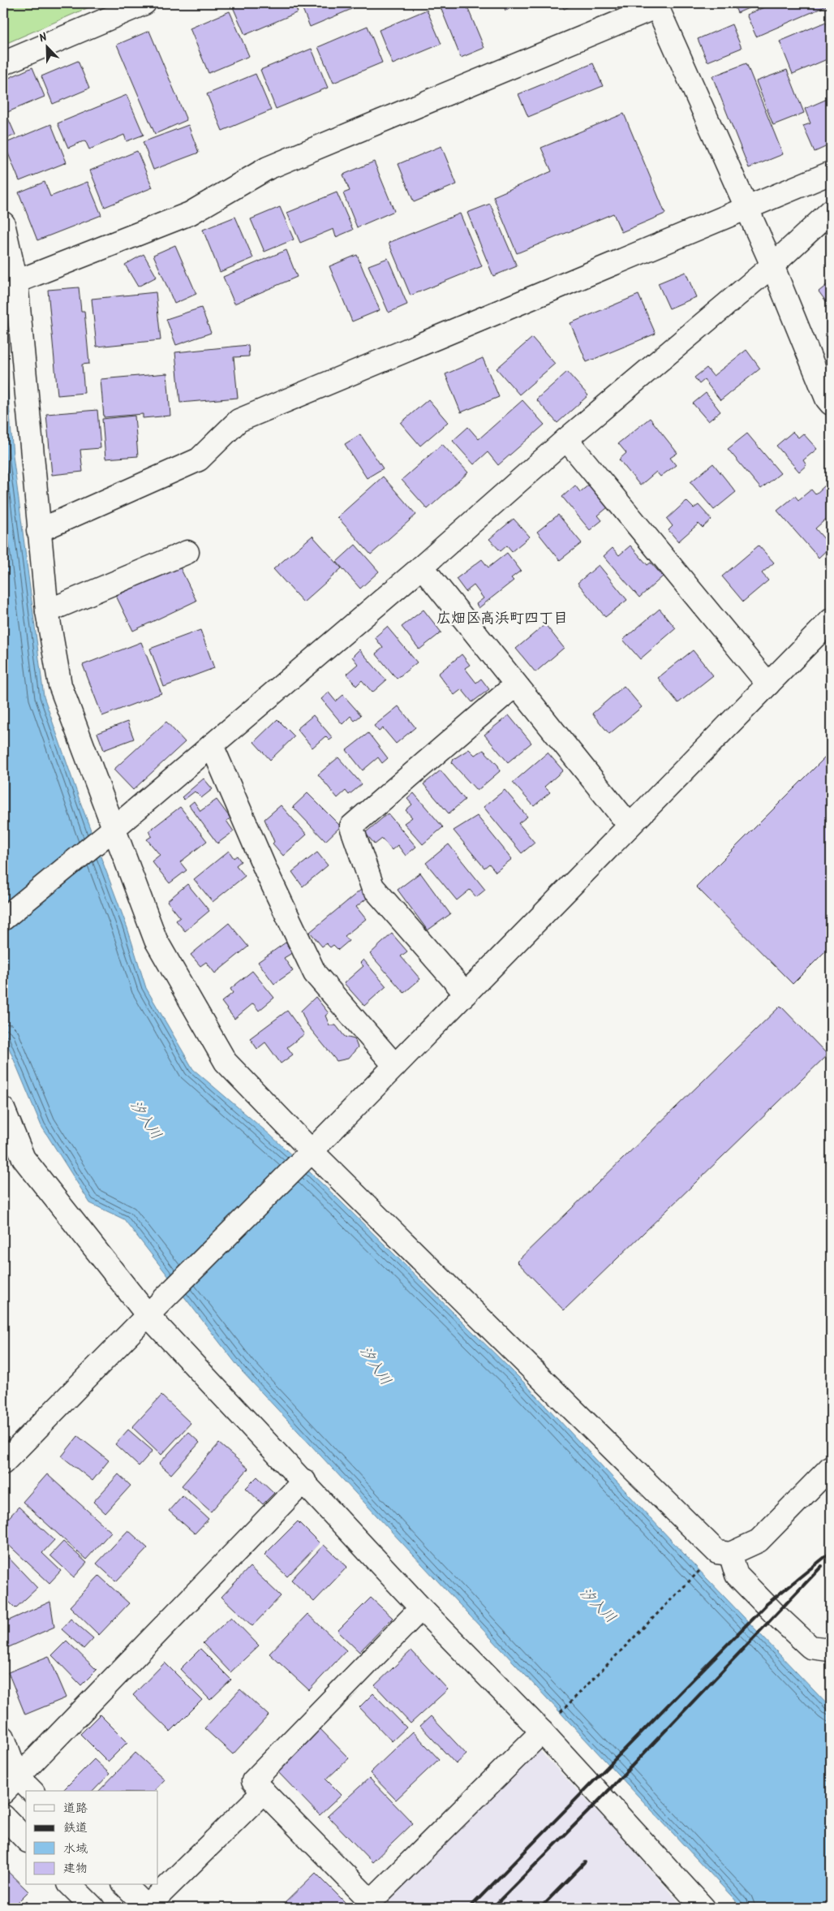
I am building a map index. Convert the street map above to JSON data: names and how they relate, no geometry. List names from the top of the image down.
{
  "districts": ["広畑区高浜町四丁目"],
  "water": ["汐入川"],
  "legend": [
    "道路",
    "鉄道",
    "水域",
    "建物"
  ],
  "north": "top left"
}
